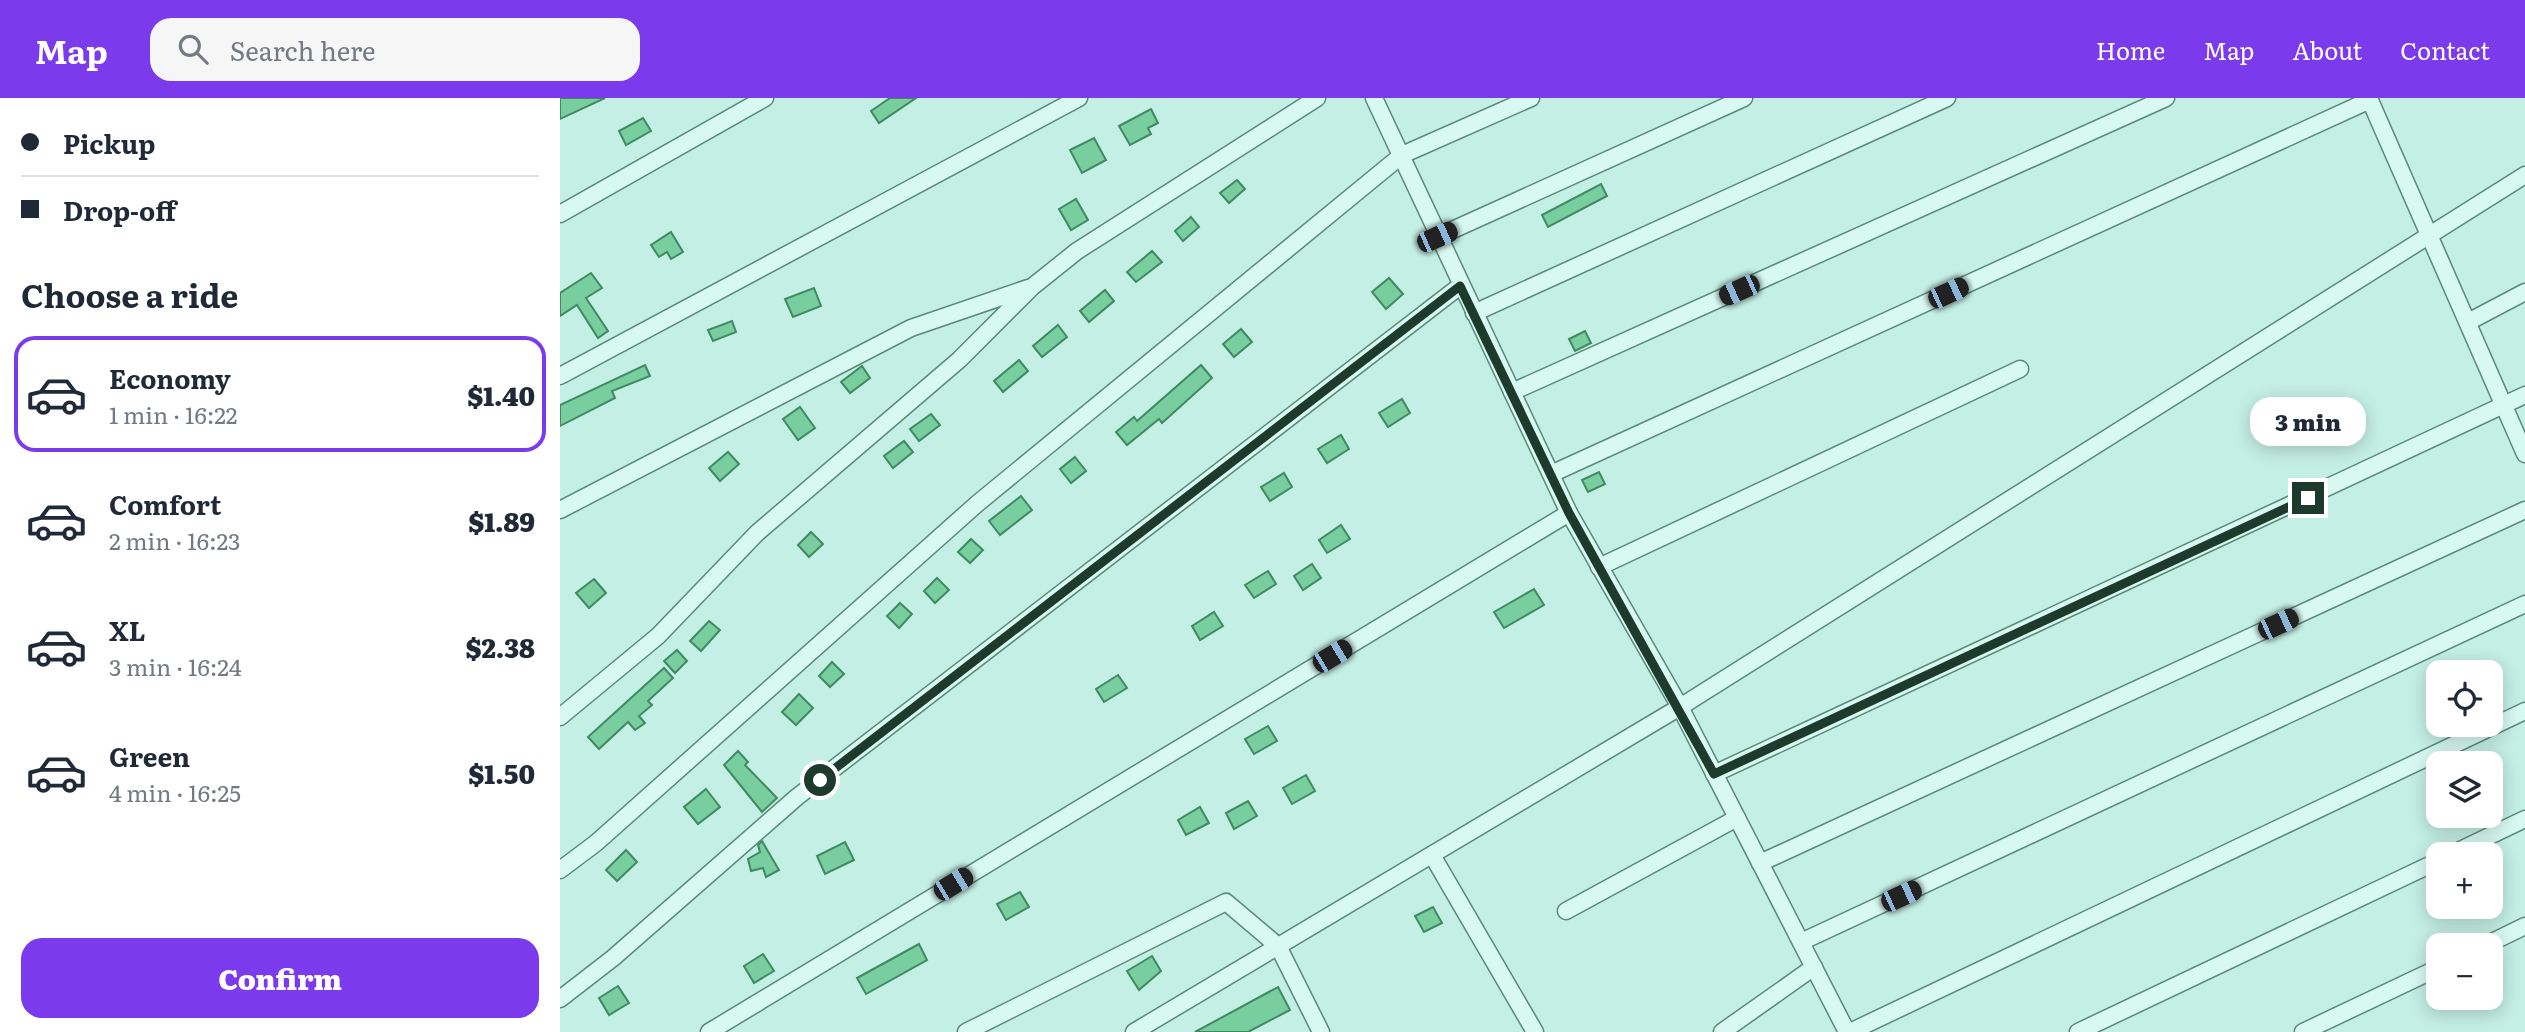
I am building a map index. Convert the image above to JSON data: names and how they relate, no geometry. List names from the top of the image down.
{
  "page": {
    "header": "Map",
    "search": "Search here",
    "nav": [
      "Home",
      "Map",
      "About",
      "Contact"
    ],
    "banner": ["Pickup", "Drop-off"],
    "heading": "Choose a ride",
    "list": [
      {
        "name": "Economy",
        "note": "1 min · 16:22",
        "value": "$1.40"
      },
      {
        "name": "Comfort",
        "note": "2 min · 16:23",
        "value": "$1.89"
      },
      {
        "name": "XL",
        "note": "3 min · 16:24",
        "value": "$2.38"
      },
      {
        "name": "Green",
        "note": "4 min · 16:25",
        "value": "$1.50"
      }
    ],
    "bubble": "3 min",
    "map_buttons": ["+", "−"],
    "buttons": "Confirm"
  }
}
